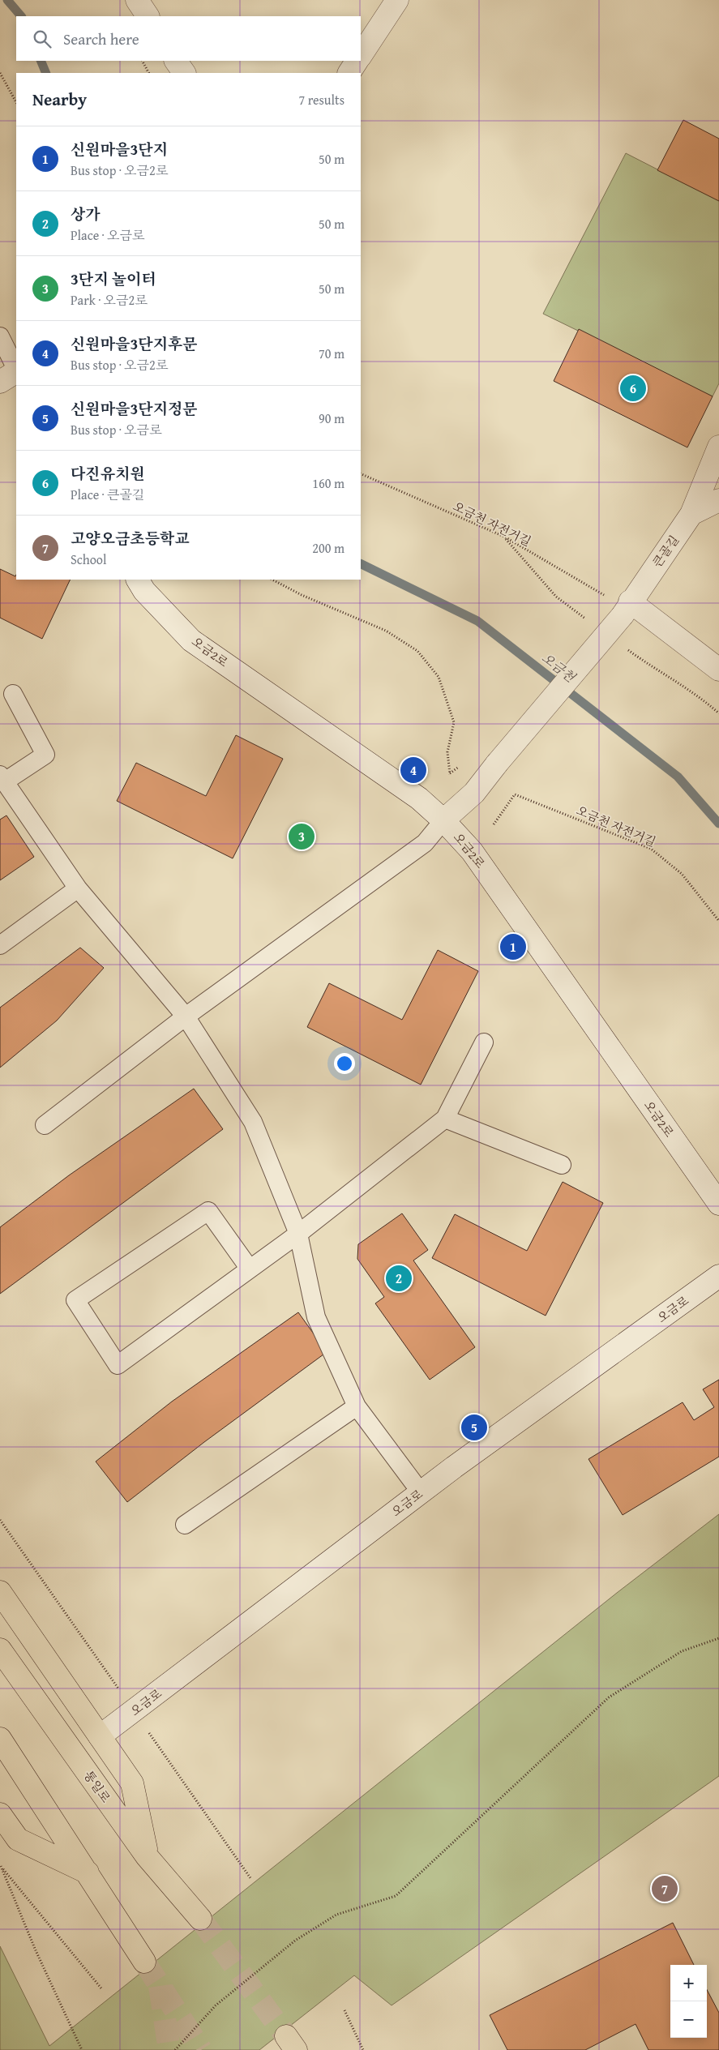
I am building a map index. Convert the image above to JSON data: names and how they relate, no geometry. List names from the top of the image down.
{
  "streets": {
    "main road": ["통일로"],
    "street": ["큰골길", "오금2로", "오금로"],
    "path": ["오금천 자전거길"]
  },
  "crossings": [
    ["큰골길", "오금2로"]
  ],
  "water": ["오금천"],
  "page": {
    "search": "Search here",
    "heading": ["Nearby", "7 results"],
    "list": [
      {
        "mark": "1",
        "name": "신원마을3단지",
        "note": "Bus stop · 오금2로",
        "value": "50 m"
      },
      {
        "mark": "2",
        "name": "상가",
        "note": "Place · 오금로",
        "value": "50 m"
      },
      {
        "mark": "3",
        "name": "3단지 놀이터",
        "note": "Park · 오금2로",
        "value": "50 m"
      },
      {
        "mark": "4",
        "name": "신원마을3단지후문",
        "note": "Bus stop · 오금2로",
        "value": "70 m"
      },
      {
        "mark": "5",
        "name": "신원마을3단지정문",
        "note": "Bus stop · 오금로",
        "value": "90 m"
      },
      {
        "mark": "6",
        "name": "다진유치원",
        "note": "Place · 큰골길",
        "value": "160 m"
      },
      {
        "mark": "7",
        "name": "고양오금초등학교",
        "note": "School",
        "value": "200 m"
      }
    ],
    "pins": [
      "6",
      "4",
      "3",
      "1",
      "2",
      "5",
      "7"
    ],
    "map_buttons": ["+", "−"]
  }
}
